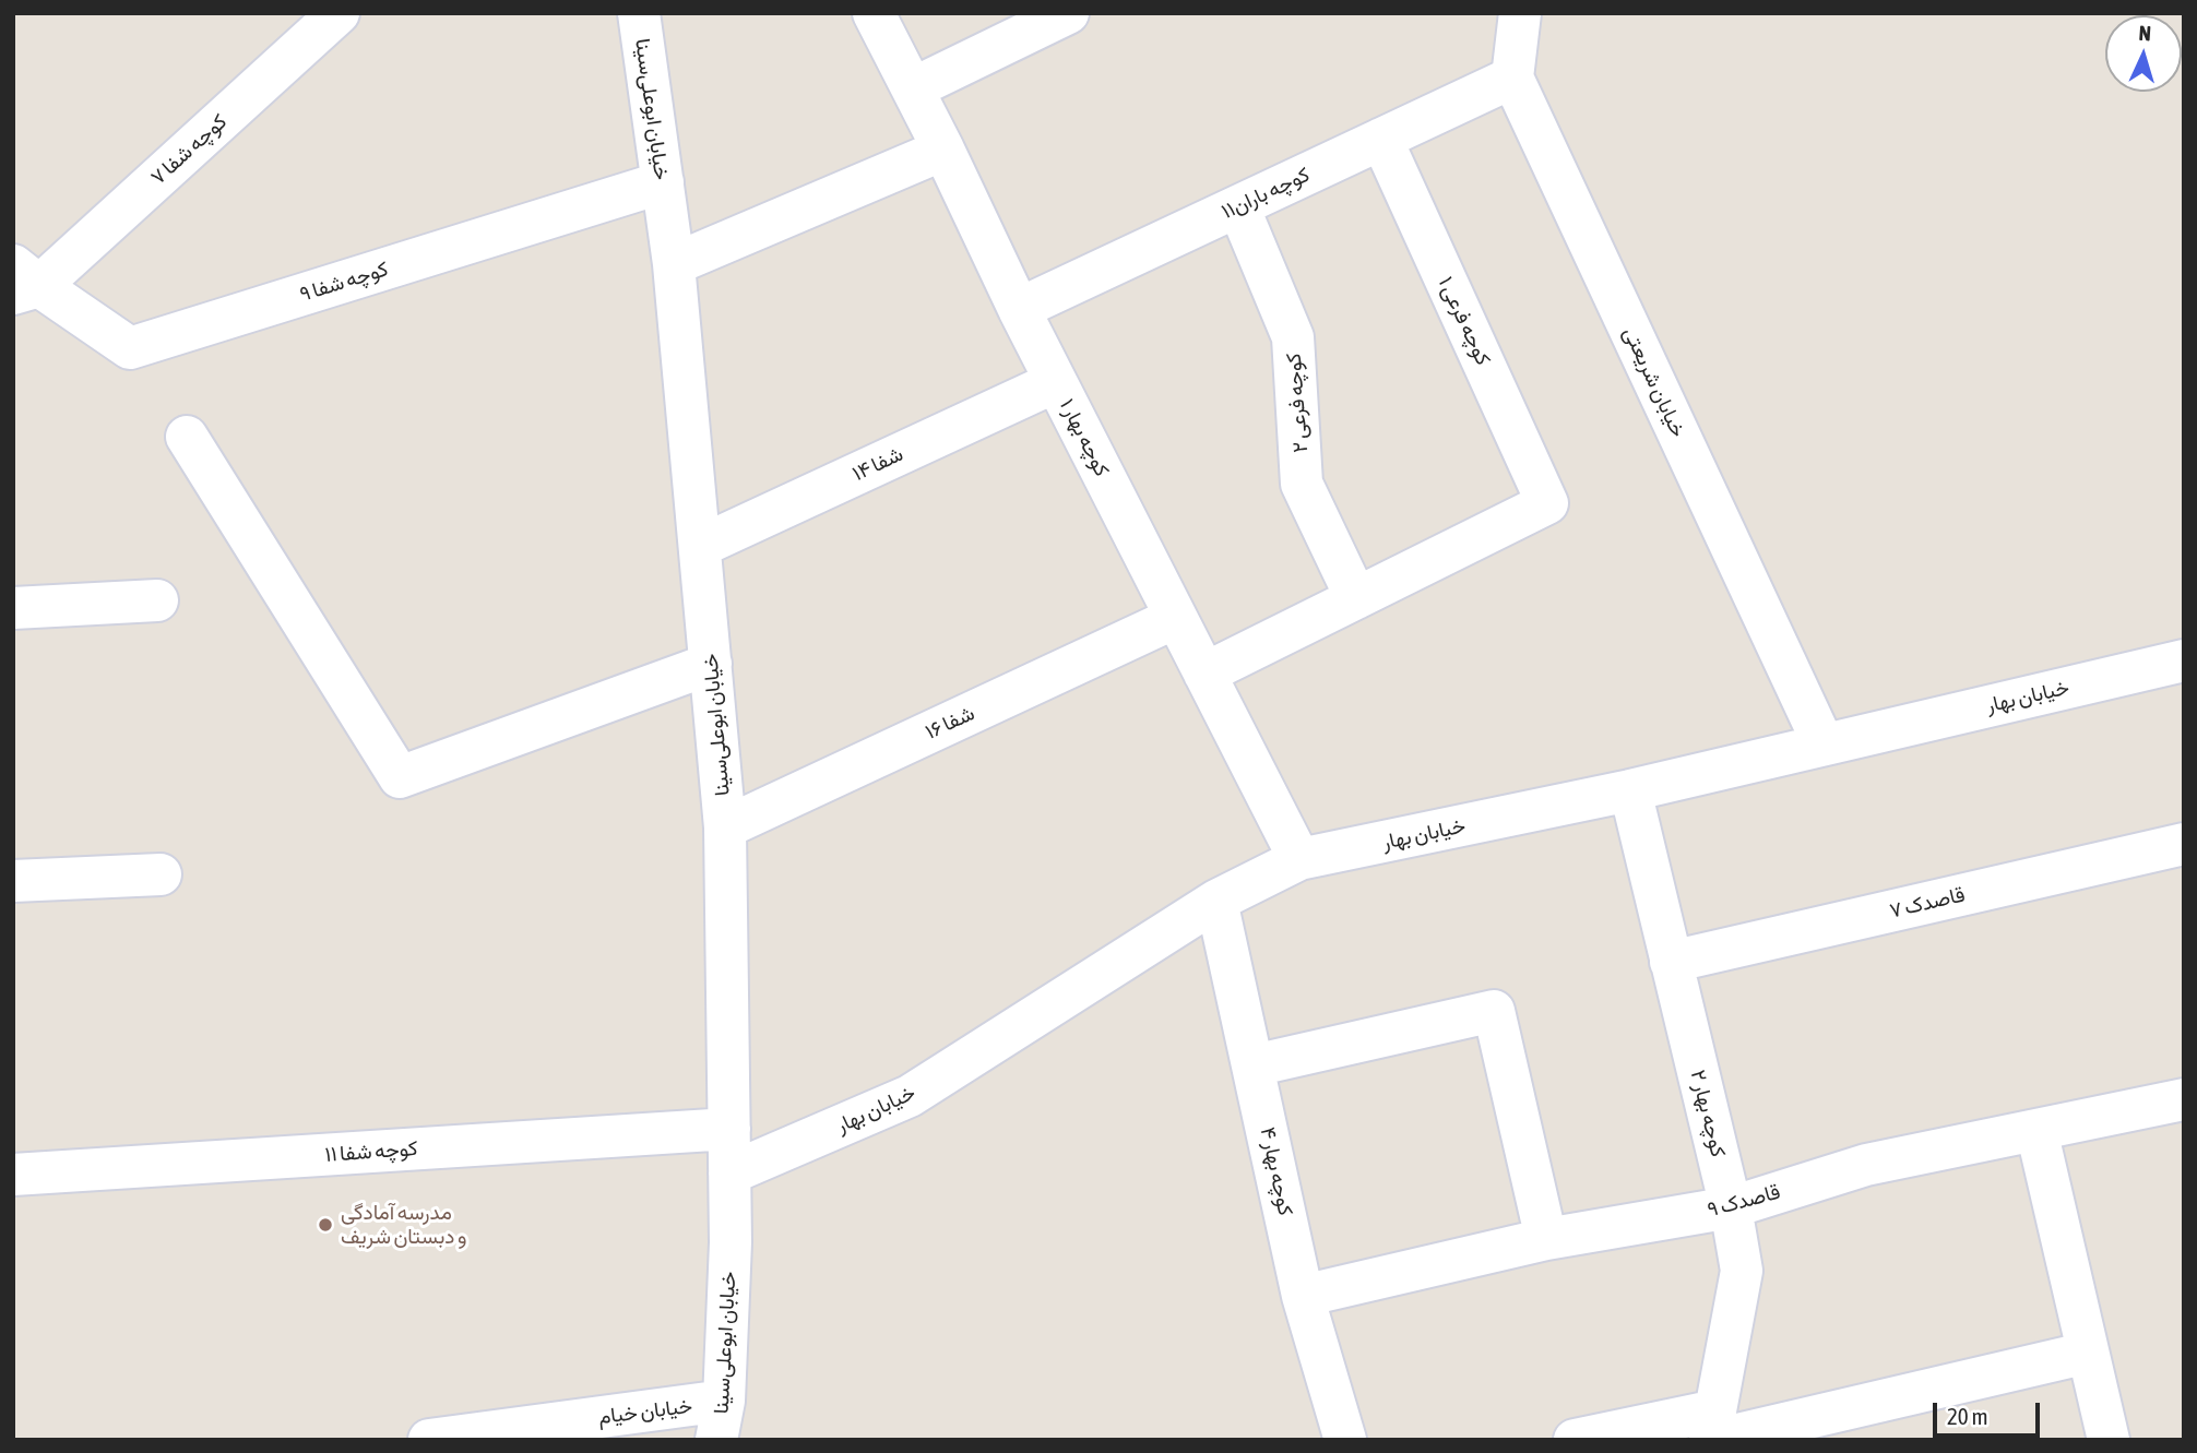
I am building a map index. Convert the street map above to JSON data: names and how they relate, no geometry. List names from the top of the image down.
{
  "streets": {
    "street": [
      "خیابان ابوعلی‌سینا",
      "کوچه شفا ۷",
      "کوچه باران۱۱",
      "کوچه شفا ۹",
      "کوچه فرعی ۱",
      "خیابان شریعتی",
      "کوچه فرعی ۲",
      "کوچه بهار ۱",
      "شفا ۱۴",
      "خیابان بهار",
      "شفا ۱۶",
      "قاصدک ۷",
      "کوچه بهار ۲",
      "کوچه شفا ۱۱",
      "کوچه بهار ۴",
      "قاصدک ۹",
      "خیابان خیام"
    ]
  },
  "crossings": [
    ["خیابان ابوعلی‌سینا", "کوچه شفا ۹"],
    ["خیابان ابوعلی‌سینا", "شفا ۱۴"],
    ["خیابان ابوعلی‌سینا", "خیابان بهار"],
    ["خیابان ابوعلی‌سینا", "شفا ۱۶"],
    ["خیابان ابوعلی‌سینا", "کوچه شفا ۱۱"],
    ["خیابان ابوعلی‌سینا", "خیابان خیام"],
    ["کوچه شفا ۷", "کوچه شفا ۹"],
    ["کوچه باران۱۱", "کوچه فرعی ۱"],
    ["کوچه باران۱۱", "خیابان شریعتی"],
    ["کوچه باران۱۱", "کوچه فرعی ۲"],
    ["کوچه باران۱۱", "کوچه بهار ۱"],
    ["کوچه فرعی ۱", "کوچه فرعی ۲"],
    ["خیابان شریعتی", "خیابان بهار"],
    ["کوچه بهار ۱", "شفا ۱۴"],
    ["کوچه بهار ۱", "خیابان بهار"],
    ["کوچه بهار ۱", "شفا ۱۶"],
    ["خیابان بهار", "کوچه بهار ۲"],
    ["خیابان بهار", "کوچه بهار ۴"],
    ["قاصدک ۷", "کوچه بهار ۲"],
    ["کوچه بهار ۲", "قاصدک ۹"],
    ["کوچه بهار ۴", "قاصدک ۹"]
  ],
  "places": ["مدرسه آمادگی و دبستان شریف"],
  "scale_bar": "20 m",
  "north": "top"
}
